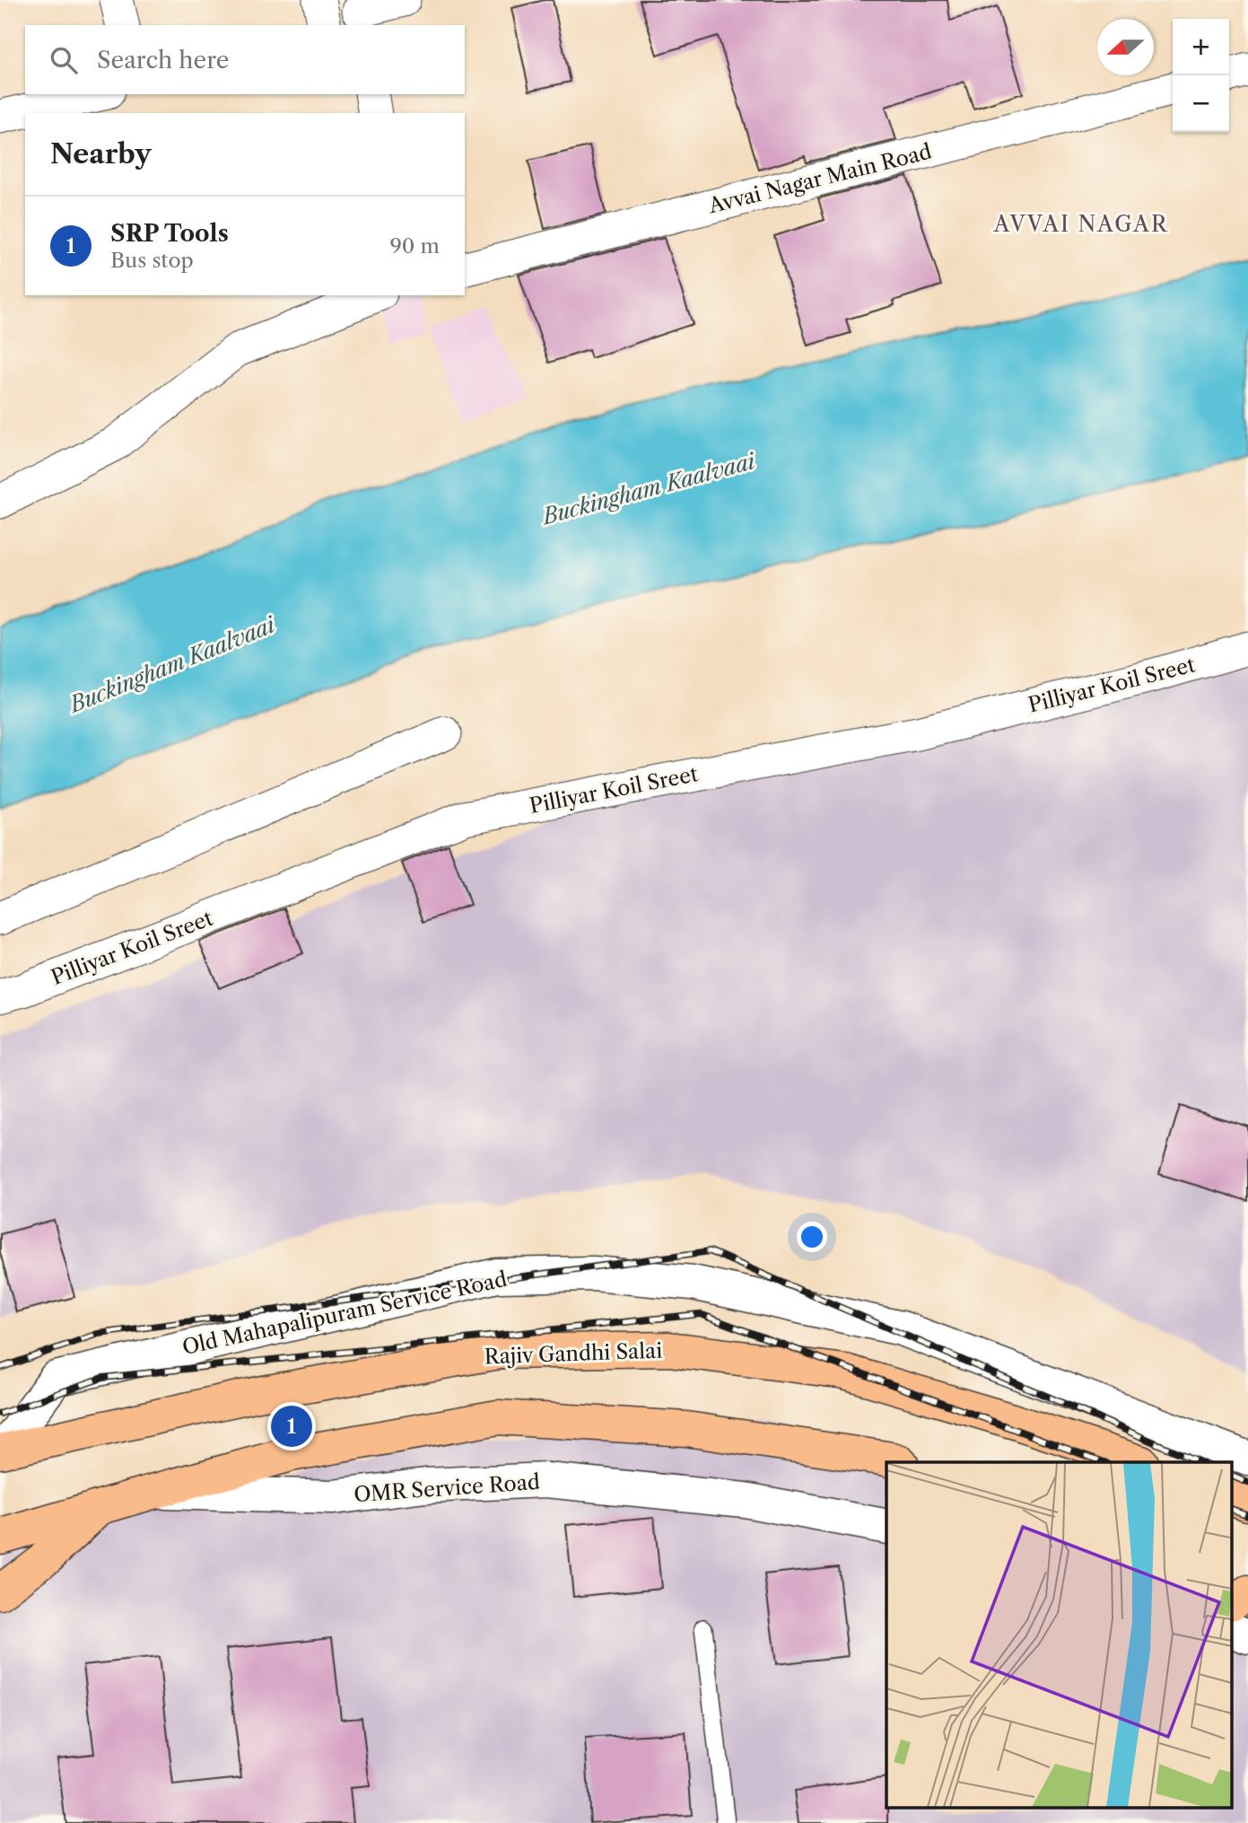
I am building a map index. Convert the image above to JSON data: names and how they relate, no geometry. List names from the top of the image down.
{
  "streets": {
    "main road": ["Rajiv Gandhi Salai"],
    "street": [
      "Avvai Nagar Main Road",
      "Pilliyar Koil Sreet",
      "Old Mahapalipuram Service Road",
      "OMR Service Road"
    ]
  },
  "crossings": [
    ["Old Mahapalipuram Service Road", "Rajiv Gandhi Salai"]
  ],
  "districts": ["AVVAI NAGAR"],
  "water": ["Buckingham Kaalvaai"],
  "north": "left",
  "page": {
    "map_buttons": ["+", "−"],
    "search": "Search here",
    "heading": "Nearby",
    "list": [
      {
        "mark": "1",
        "name": "SRP Tools",
        "note": "Bus stop",
        "value": "90 m"
      }
    ],
    "pins": "1"
  }
}
